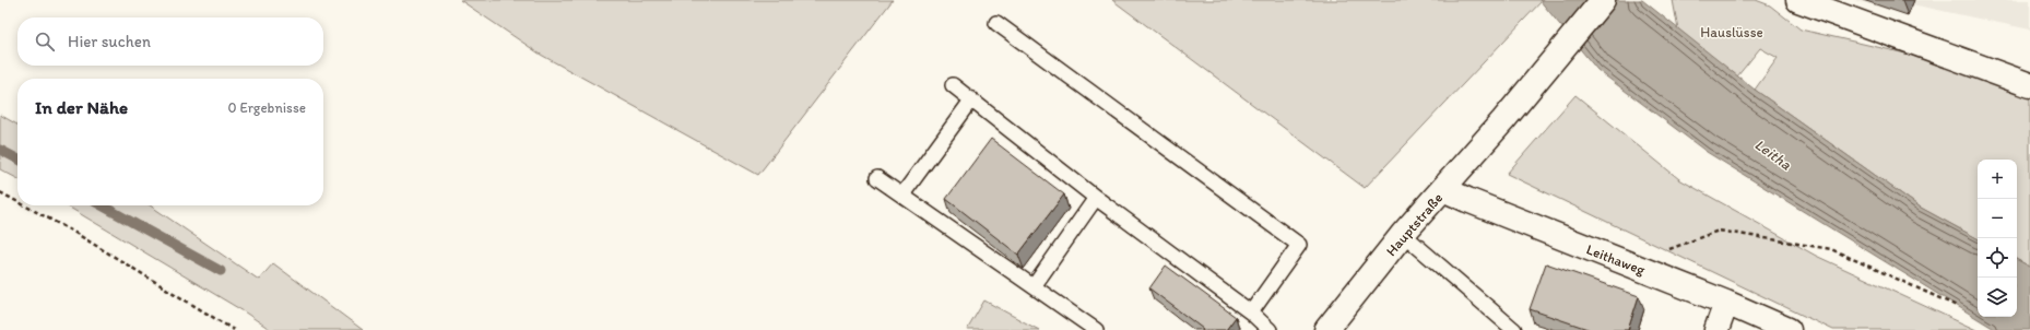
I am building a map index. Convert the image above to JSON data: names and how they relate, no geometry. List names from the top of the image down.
{
  "streets": {
    "street": ["Hauptstraße", "Leithaweg"]
  },
  "crossings": [
    ["Hauptstraße", "Leithaweg"]
  ],
  "water": ["Leitha"],
  "parks": ["Hauslüsse"],
  "page": {
    "search": "Hier suchen",
    "heading": ["In der Nähe", "0 Ergebnisse"],
    "map_buttons": ["+", "−"]
  }
}
